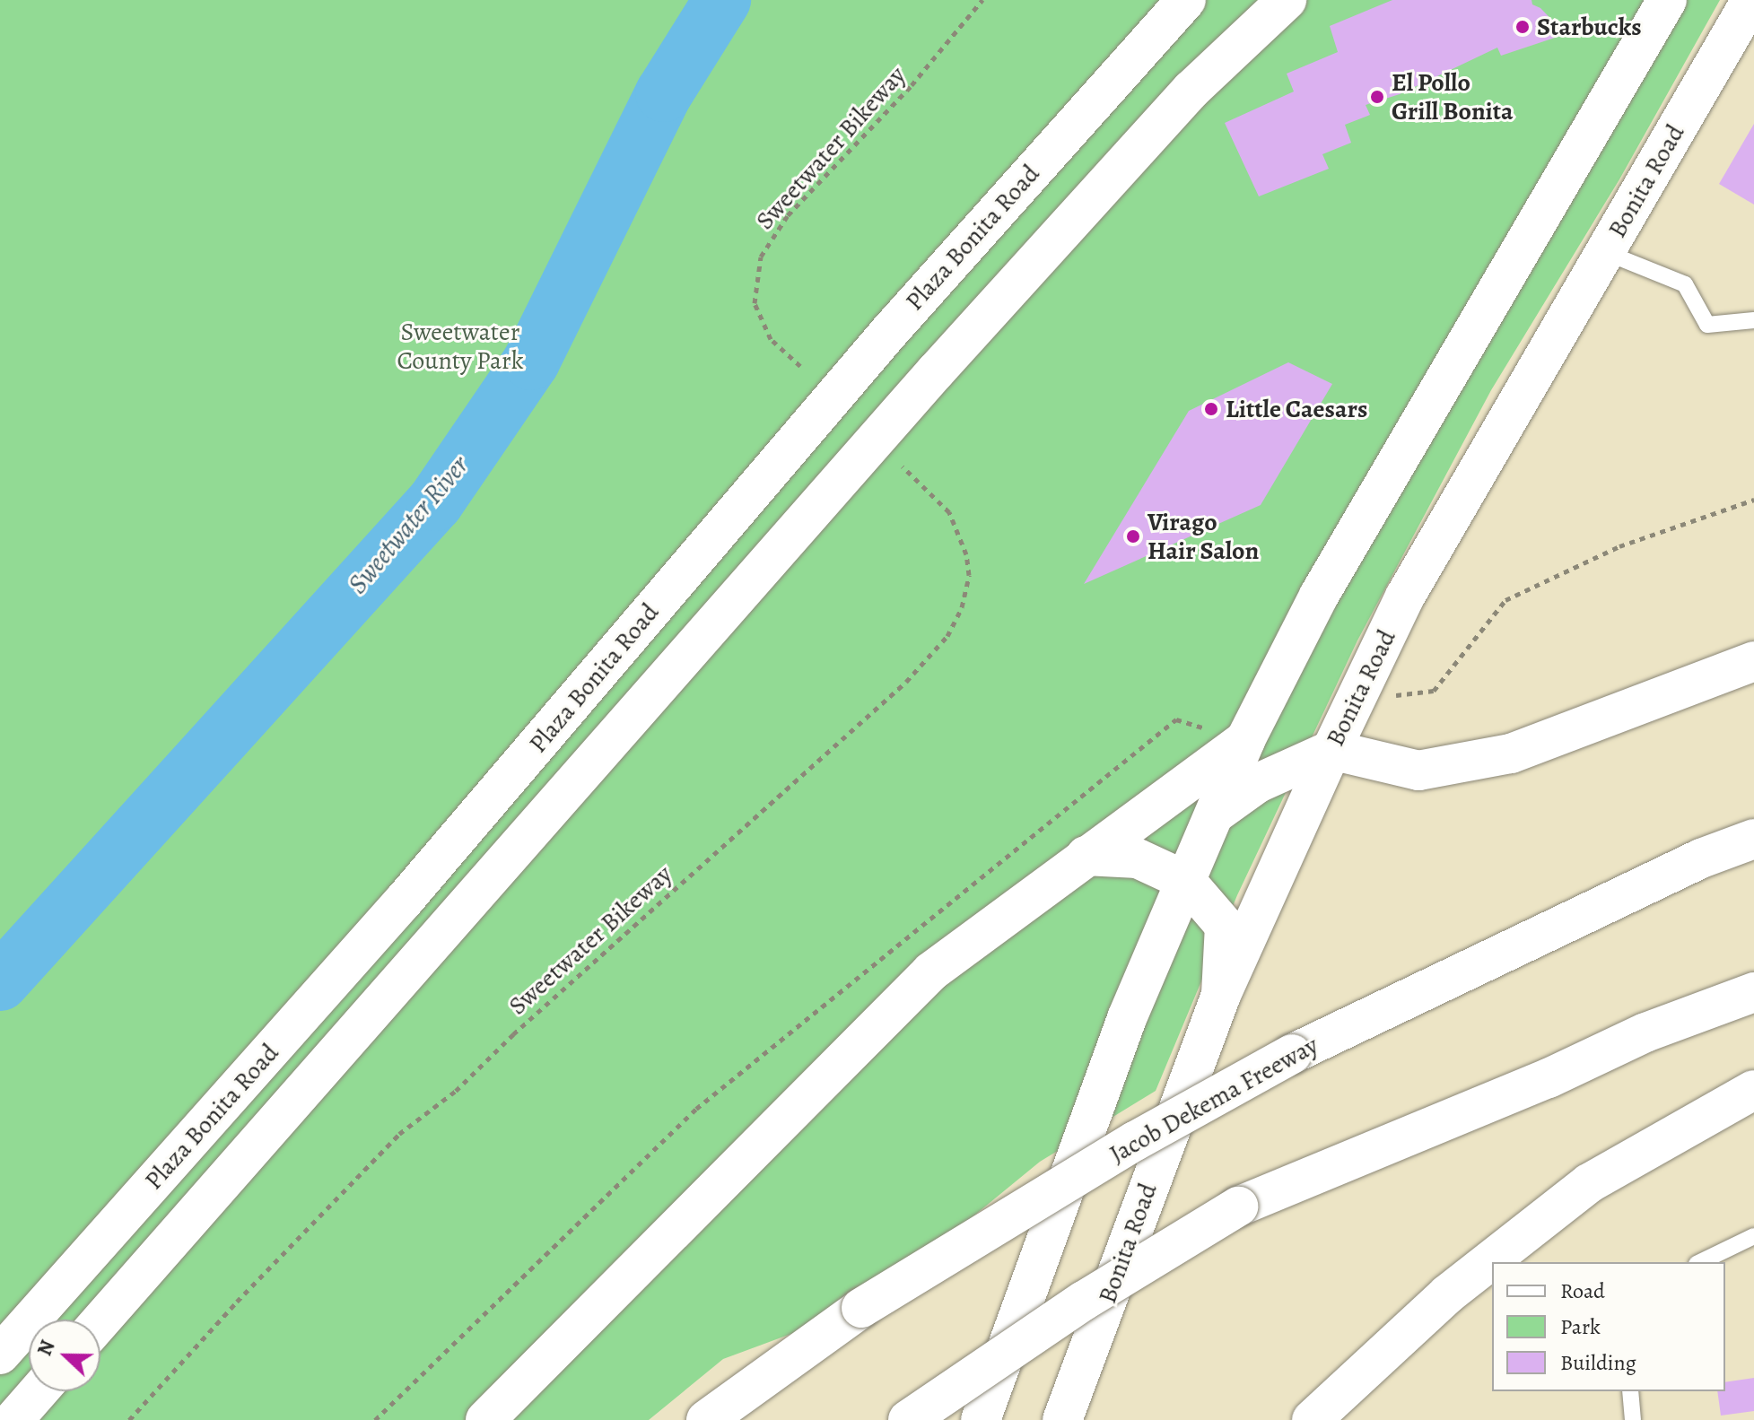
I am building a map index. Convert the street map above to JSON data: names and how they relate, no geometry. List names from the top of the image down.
{
  "streets": {
    "main road": ["Bonita Road", "Plaza Bonita Road", "Jacob Dekema Freeway"],
    "path": ["Sweetwater Bikeway"]
  },
  "water": ["Sweetwater River"],
  "parks": ["Sweetwater County Park"],
  "places": [
    "Starbucks",
    "El Pollo Grill Bonita",
    "Little Caesars",
    "Virago Hair Salon"
  ],
  "legend": ["Road", "Park", "Building"],
  "north": "left"
}
